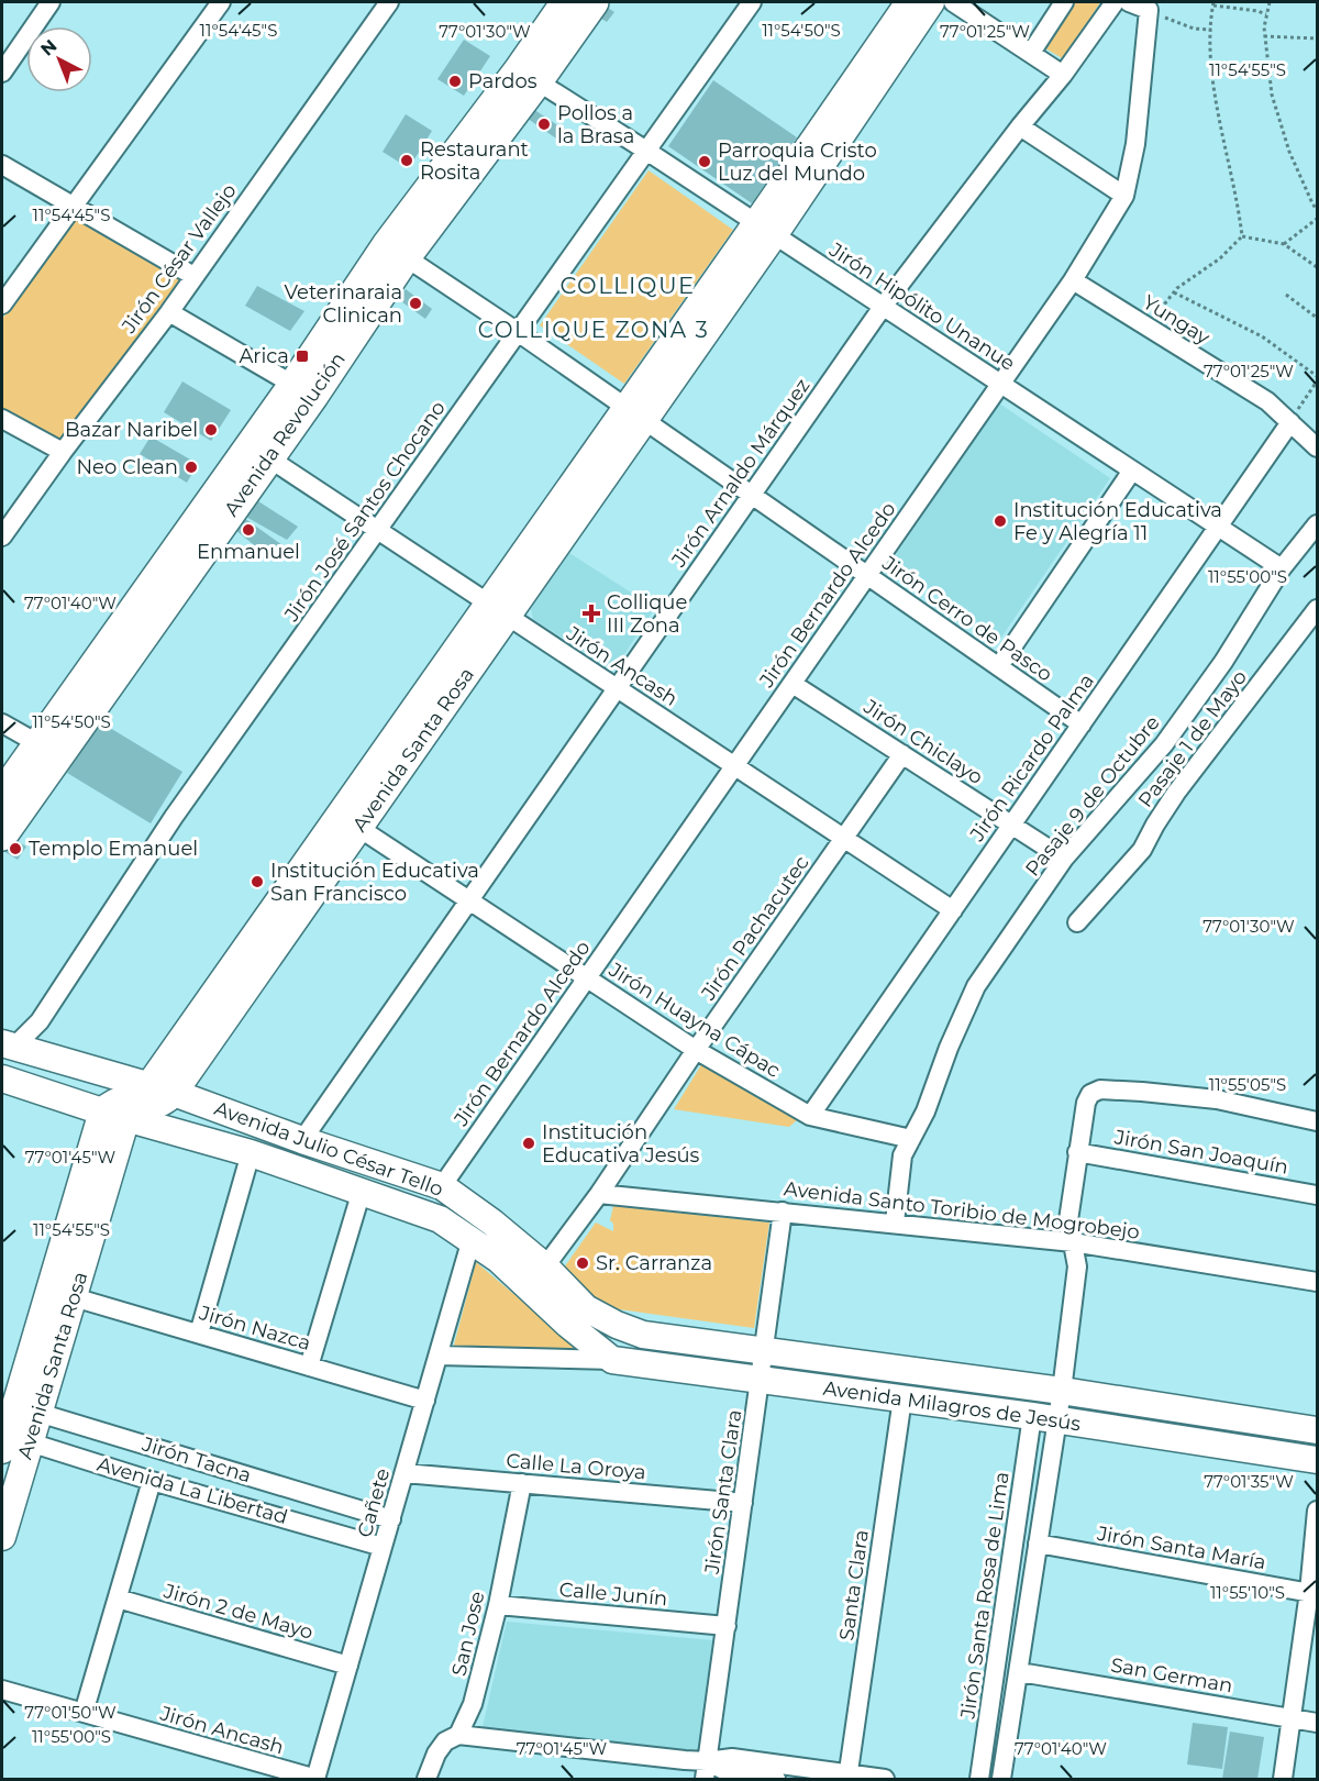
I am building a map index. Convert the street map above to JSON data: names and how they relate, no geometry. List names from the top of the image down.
{
  "streets": {
    "main road": ["Avenida Revolución"],
    "street": [
      "Jirón César Vallejo",
      "Jirón Hipólito Unanue",
      "Yungay",
      "Jirón Arnaldo Márquez",
      "Jirón José Santos Chocano",
      "Jirón Bernardo Alcedo",
      "Jirón Cerro de Pasco",
      "Jirón Ancash",
      "Pasaje 1 de Mayo",
      "Jirón Chiclayo",
      "Avenida Santa Rosa",
      "Jirón Ricardo Palma",
      "Pasaje 9 de Octubre",
      "Jirón Pachacutec",
      "Jirón Huayna Cápac",
      "Avenida Julio César Tello",
      "Jirón San Joaquín",
      "Avenida Santo Toribio de Mogrobejo",
      "Jirón Nazca",
      "Avenida Milagros de Jesús",
      "Jirón Tacna",
      "Calle La Oroya",
      "Avenida La Libertad",
      "Jirón Santa Clara",
      "Cañete",
      "Jirón Santa María",
      "Santa Clara",
      "Calle Junín",
      "Jirón Santa Rosa de Lima",
      "Jirón 2 de Mayo",
      "San Jose",
      "San German"
    ]
  },
  "crossings": [
    ["Jirón Hipólito Unanue", "Avenida Revolución"],
    ["Jirón Hipólito Unanue", "Jirón Arnaldo Márquez"],
    ["Jirón Hipólito Unanue", "Jirón José Santos Chocano"],
    ["Jirón Hipólito Unanue", "Jirón Bernardo Alcedo"],
    ["Jirón Hipólito Unanue", "Avenida Santa Rosa"],
    ["Jirón Hipólito Unanue", "Jirón Ricardo Palma"],
    ["Jirón Hipólito Unanue", "Pasaje 9 de Octubre"],
    ["Yungay", "Jirón Bernardo Alcedo"],
    ["Yungay", "Jirón Ricardo Palma"],
    ["Avenida Revolución", "Jirón Cerro de Pasco"],
    ["Avenida Revolución", "Jirón Ancash"],
    ["Jirón Arnaldo Márquez", "Jirón Cerro de Pasco"],
    ["Jirón Arnaldo Márquez", "Jirón Ancash"],
    ["Jirón Arnaldo Márquez", "Jirón Huayna Cápac"],
    ["Jirón Arnaldo Márquez", "Avenida Julio César Tello"],
    ["Jirón José Santos Chocano", "Jirón Cerro de Pasco"],
    ["Jirón José Santos Chocano", "Jirón Ancash"],
    ["Jirón José Santos Chocano", "Avenida Julio César Tello"],
    ["Jirón Bernardo Alcedo", "Jirón Cerro de Pasco"],
    ["Jirón Bernardo Alcedo", "Jirón Ancash"],
    ["Jirón Bernardo Alcedo", "Jirón Chiclayo"],
    ["Jirón Bernardo Alcedo", "Jirón Huayna Cápac"],
    ["Jirón Bernardo Alcedo", "Avenida Julio César Tello"],
    ["Jirón Cerro de Pasco", "Avenida Santa Rosa"],
    ["Jirón Cerro de Pasco", "Jirón Ricardo Palma"],
    ["Jirón Ancash", "Avenida Santa Rosa"],
    ["Jirón Ancash", "Jirón Ricardo Palma"],
    ["Jirón Ancash", "Jirón Pachacutec"],
    ["Jirón Ancash", "Cañete"],
    ["Jirón Chiclayo", "Jirón Ricardo Palma"],
    ["Jirón Chiclayo", "Pasaje 9 de Octubre"],
    ["Jirón Chiclayo", "Jirón Pachacutec"],
    ["Avenida Santa Rosa", "Jirón Huayna Cápac"],
    ["Avenida Santa Rosa", "Avenida Julio César Tello"],
    ["Avenida Santa Rosa", "Jirón Nazca"],
    ["Avenida Santa Rosa", "Jirón Tacna"],
    ["Avenida Santa Rosa", "Avenida La Libertad"],
    ["Jirón Ricardo Palma", "Jirón Huayna Cápac"],
    ["Pasaje 9 de Octubre", "Jirón Huayna Cápac"],
    ["Pasaje 9 de Octubre", "Avenida Santo Toribio de Mogrobejo"],
    ["Jirón Pachacutec", "Jirón Huayna Cápac"],
    ["Jirón Pachacutec", "Avenida Julio César Tello"],
    ["Jirón Pachacutec", "Avenida Santo Toribio de Mogrobejo"],
    ["Avenida Julio César Tello", "Avenida Milagros de Jesús"],
    ["Avenida Julio César Tello", "Cañete"],
    ["Avenida Santo Toribio de Mogrobejo", "Jirón Santa Clara"],
    ["Jirón Nazca", "Cañete"],
    ["Avenida Milagros de Jesús", "Jirón Santa Clara"],
    ["Avenida Milagros de Jesús", "Santa Clara"],
    ["Avenida Milagros de Jesús", "Jirón Santa Rosa de Lima"],
    ["Jirón Tacna", "Cañete"],
    ["Calle La Oroya", "Jirón Santa Clara"],
    ["Calle La Oroya", "Cañete"],
    ["Calle La Oroya", "San Jose"],
    ["Avenida La Libertad", "Cañete"],
    ["Jirón Santa Clara", "Calle Junín"],
    ["Cañete", "Jirón 2 de Mayo"],
    ["Calle Junín", "San Jose"]
  ],
  "districts": ["COLLIQUE", "COLLIQUE ZONA 3"],
  "places": {
    "other": [
      "Pardos",
      "Pollos a la Brasa",
      "Restaurant Rosita",
      "Parroquia Cristo Luz del Mundo",
      "Veterinaraia Clinican",
      "Bazar Naribel",
      "Neo Clean",
      "Institución Educativa Fe y Alegría 11",
      "Enmanuel",
      "Templo Emanuel",
      "Institución Educativa San Francisco",
      "Institución Educativa Jesús",
      "Sr. Carranza"
    ],
    "transit": ["Arica"],
    "health": ["Collique III Zona"]
  },
  "north": "top left",
  "coordinates": [
    "11°54'50\"S",
    "11°54'45\"S",
    "77°01'30\"W",
    "77°01'25\"W",
    "11°54'55\"S",
    "11°55'00\"S",
    "77°01'40\"W",
    "11°55'05\"S",
    "77°01'45\"W",
    "77°01'35\"W",
    "11°55'10\"S",
    "77°01'50\"W"
  ]
}
